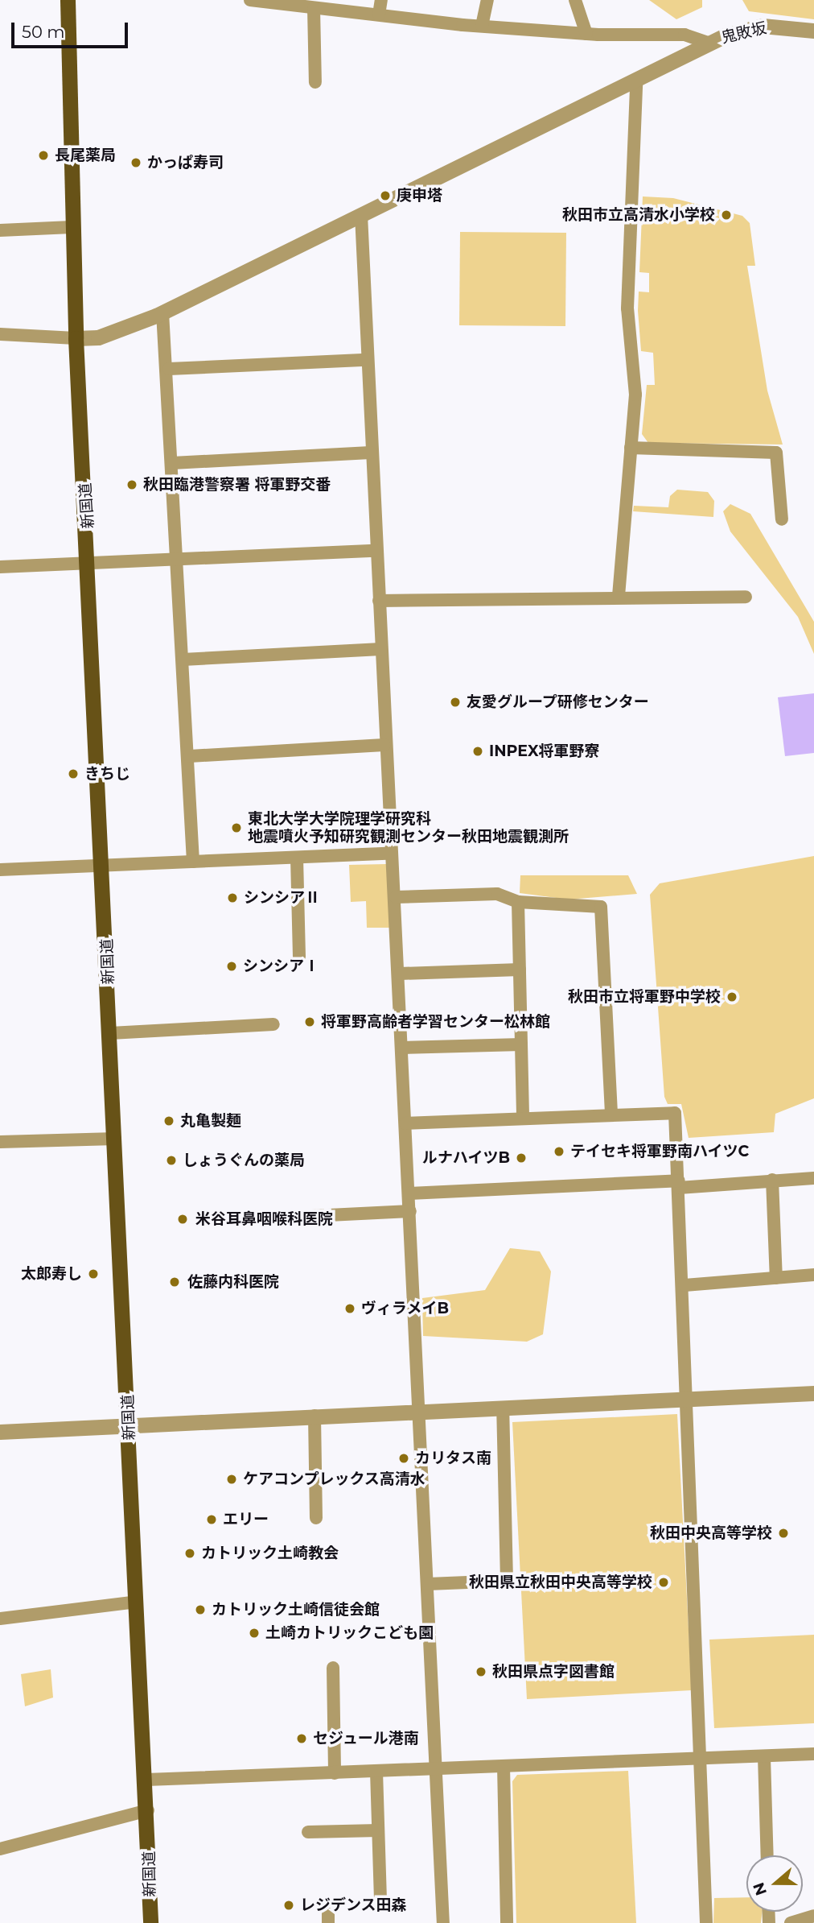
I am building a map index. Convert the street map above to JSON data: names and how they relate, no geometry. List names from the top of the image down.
{
  "streets": {
    "main road": ["新国道"],
    "street": ["鬼敗坂"]
  },
  "crossings": [
    ["鬼敗坂", "新国道"]
  ],
  "places": [
    "長尾薬局",
    "かっぱ寿司",
    "庚申塔",
    "秋田市立高清水小学校",
    "秋田臨港警察署 将軍野交番",
    "友愛グループ研修センター",
    "INPEX将軍野寮",
    "きちじ",
    "東北大学大学院理学研究科 地震噴火予知研究観測センター秋田地震観測所",
    "シンシアⅡ",
    "シンシアⅠ",
    "秋田市立将軍野中学校",
    "将軍野高齢者学習センター松林館",
    "丸亀製麺",
    "テイセキ将軍野南ハイツC",
    "ルナハイツB",
    "しょうぐんの薬局",
    "米谷耳鼻咽喉科医院",
    "太郎寿し",
    "佐藤内科医院",
    "ヴィラメイB",
    "カリタス南",
    "ケアコンプレックス高清水",
    "エリー",
    "秋田中央高等学校",
    "カトリック土崎教会",
    "秋田県立秋田中央高等学校",
    "カトリック土崎信徒会館",
    "土崎カトリックこども園",
    "秋田県点字図書館",
    "セジュール港南",
    "レジデンス田森"
  ],
  "scale_bar": "50 m",
  "north": "left"
}
